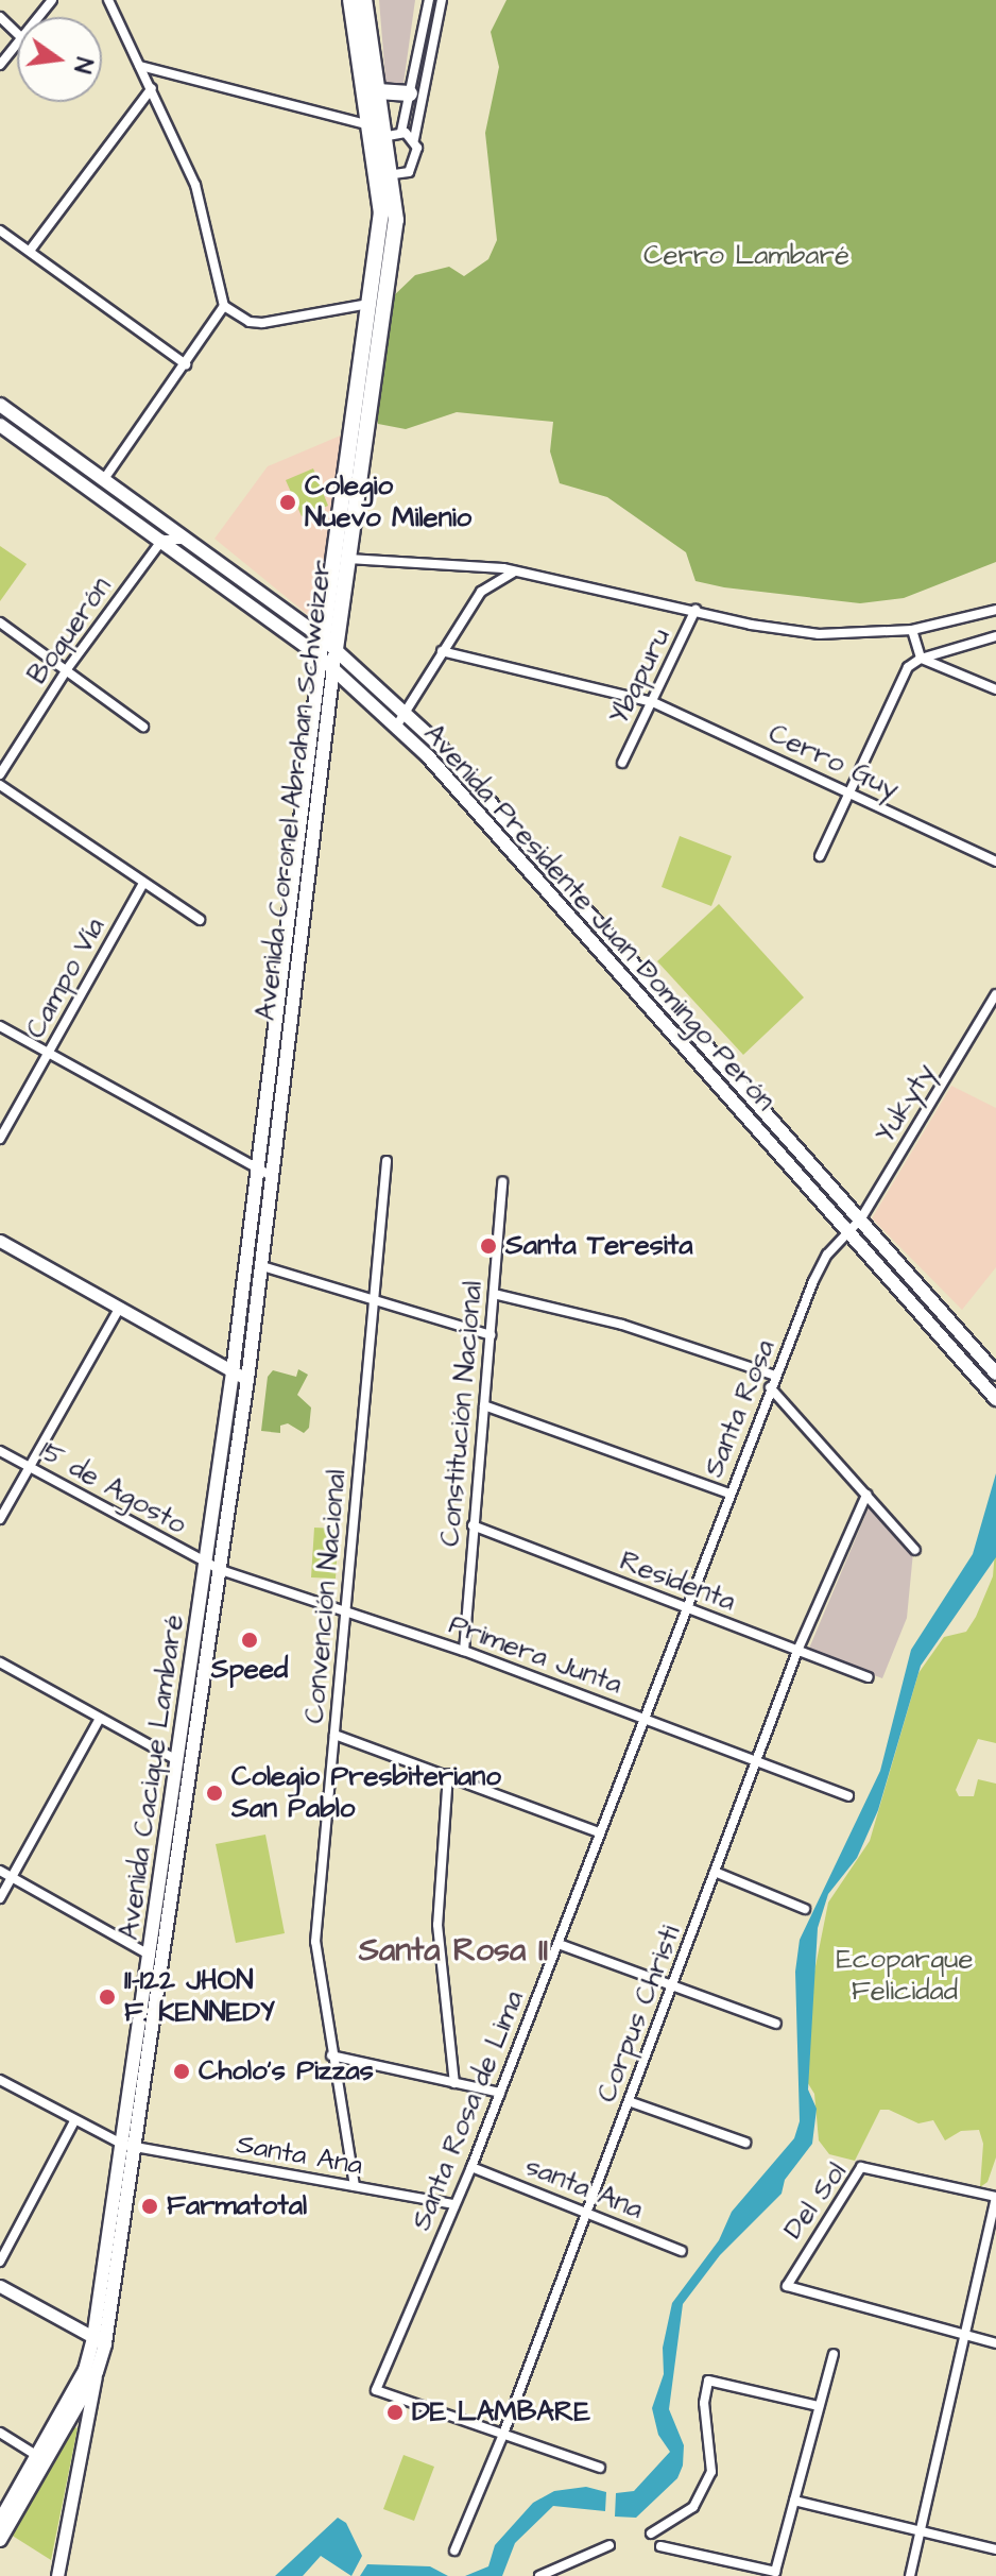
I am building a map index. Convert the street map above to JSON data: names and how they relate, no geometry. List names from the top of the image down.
{
  "streets": {
    "highway": ["Avenida Coronel Abrahan Schweizer"],
    "main road": ["Avenida Presidente Juan Domingo Perón", "Avenida Cacique Lambaré"],
    "street": [
      "Boquerón",
      "Ybapuru",
      "Cerro Guy",
      "Campo Vía",
      "Yukyty",
      "Santa Rosa",
      "Constitución Nacional",
      "15 de Agosto",
      "Residenta",
      "Convención Nacional",
      "Primera Junta",
      "Corpus Christi",
      "Santa Rosa de Lima",
      "Santa Ana",
      "santa Ana",
      "Del Sol"
    ]
  },
  "crossings": [
    ["Boquerón", "Avenida Presidente Juan Domingo Perón"],
    ["Ybapuru", "Cerro Guy"],
    ["Avenida Coronel Abrahan Schweizer", "Avenida Presidente Juan Domingo Perón"],
    ["Avenida Coronel Abrahan Schweizer", "Avenida Cacique Lambaré"],
    ["Avenida Presidente Juan Domingo Perón", "Yukyty"],
    ["Avenida Presidente Juan Domingo Perón", "Santa Rosa"],
    ["Yukyty", "Santa Rosa"],
    ["Santa Rosa", "Residenta"],
    ["Santa Rosa", "Santa Rosa de Lima"],
    ["Constitución Nacional", "Residenta"],
    ["Constitución Nacional", "Primera Junta"],
    ["15 de Agosto", "Primera Junta"],
    ["15 de Agosto", "Avenida Cacique Lambaré"],
    ["Residenta", "Corpus Christi"],
    ["Residenta", "Santa Rosa de Lima"],
    ["Convención Nacional", "Primera Junta"],
    ["Convención Nacional", "Santa Ana"],
    ["Primera Junta", "Avenida Cacique Lambaré"],
    ["Primera Junta", "Corpus Christi"],
    ["Primera Junta", "Santa Rosa de Lima"],
    ["Avenida Cacique Lambaré", "Santa Ana"],
    ["Corpus Christi", "Santa Rosa de Lima"],
    ["Corpus Christi", "santa Ana"],
    ["Santa Rosa de Lima", "Santa Ana"],
    ["Santa Rosa de Lima", "santa Ana"]
  ],
  "districts": ["Santa Rosa II"],
  "parks": ["Cerro Lambaré", "Ecoparque Felicidad"],
  "places": [
    "Colegio Nuevo Milenio",
    "Santa Teresita",
    "Speed",
    "Colegio Presbiteriano San Pablo",
    "11-122 JHON F. KENNEDY",
    "Cholo's Pizzas",
    "Farmatotal",
    "DE LAMBARE"
  ],
  "north": "right"
}
